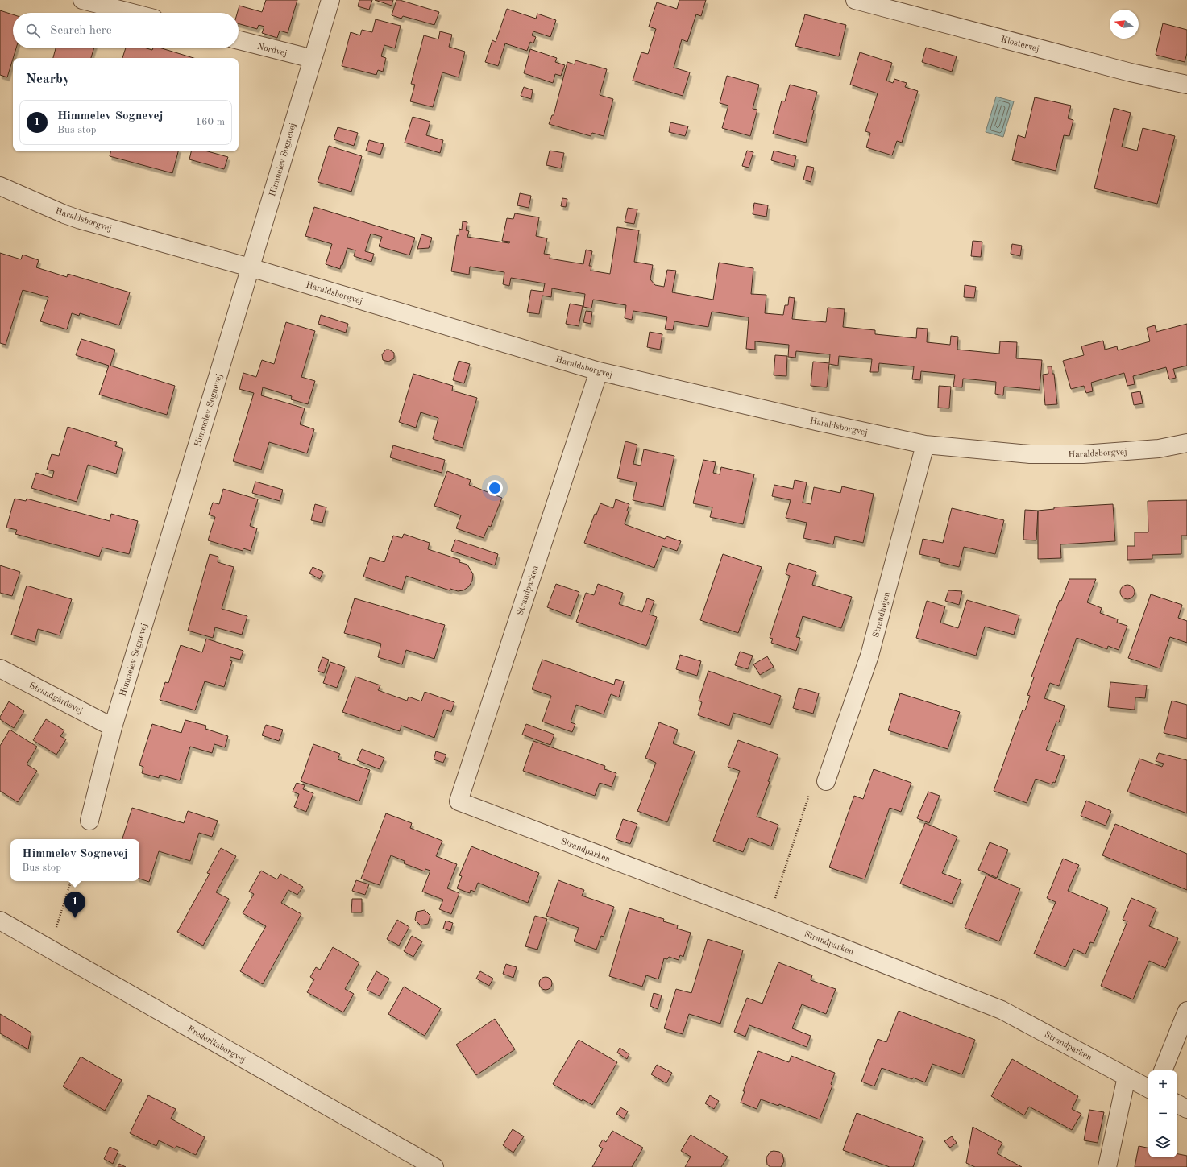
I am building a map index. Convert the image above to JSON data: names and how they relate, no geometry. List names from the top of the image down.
{
  "streets": {
    "street": [
      "Klostervej",
      "Nordvej",
      "Himmelev Sognevej",
      "Haraldsborgvej",
      "Strandparken",
      "Strandhøjen",
      "Strandgårdsvej",
      "Frederiksborgvej"
    ]
  },
  "crossings": [
    ["Nordvej", "Himmelev Sognevej"],
    ["Himmelev Sognevej", "Haraldsborgvej"],
    ["Himmelev Sognevej", "Strandgårdsvej"],
    ["Haraldsborgvej", "Strandparken"],
    ["Haraldsborgvej", "Strandhøjen"]
  ],
  "north": "left",
  "page": {
    "search": "Search here",
    "heading": "Nearby",
    "list": [
      {
        "mark": "1",
        "name": "Himmelev Sognevej",
        "note": "Bus stop",
        "value": "160 m"
      }
    ],
    "popup": ["Himmelev Sognevej", "Bus stop"],
    "pins": "1",
    "map_buttons": ["+", "−"]
  }
}
